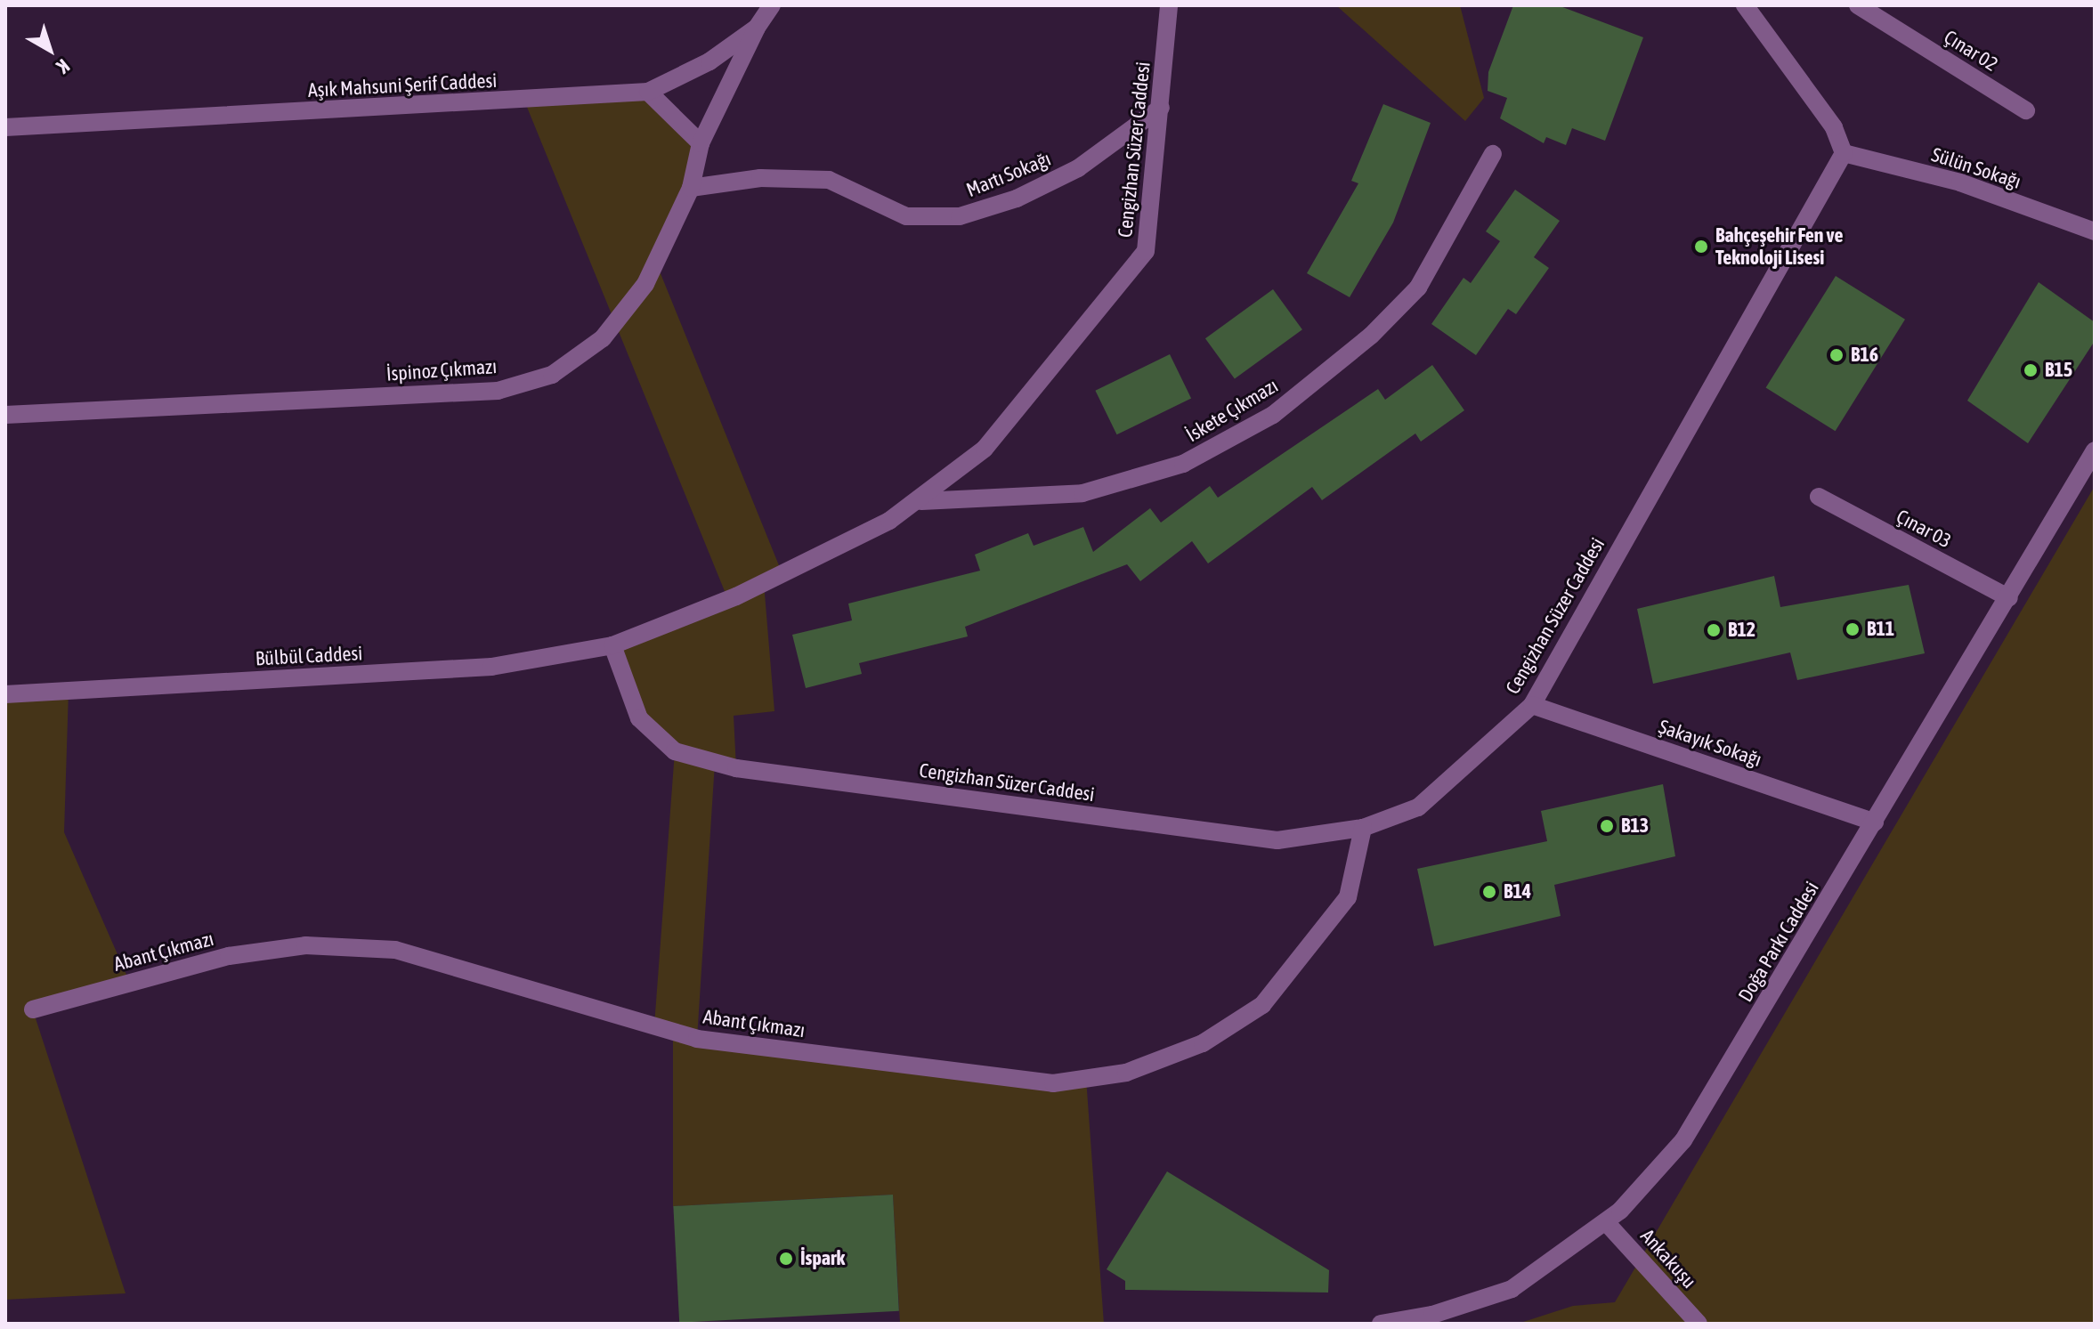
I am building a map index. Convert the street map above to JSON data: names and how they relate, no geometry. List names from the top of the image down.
{
  "streets": {
    "street": [
      "Çınar 02",
      "Aşık Mahsuni Şerif Caddesi",
      "Cengizhan Süzer Caddesi",
      "Sülün Sokağı",
      "Martı Sokağı",
      "İspinoz Çıkmazı",
      "İskete Çıkmazı",
      "Çınar 03",
      "Bülbül Caddesi",
      "Şakayık Sokağı",
      "Doğa Parkı Caddesi",
      "Abant Çıkmazı",
      "Ankakuşu"
    ]
  },
  "crossings": [
    ["Aşık Mahsuni Şerif Caddesi", "İspinoz Çıkmazı"],
    ["Cengizhan Süzer Caddesi", "Sülün Sokağı"],
    ["Cengizhan Süzer Caddesi", "Martı Sokağı"],
    ["Cengizhan Süzer Caddesi", "İskete Çıkmazı"],
    ["Cengizhan Süzer Caddesi", "Bülbül Caddesi"],
    ["Cengizhan Süzer Caddesi", "Şakayık Sokağı"],
    ["Cengizhan Süzer Caddesi", "Abant Çıkmazı"],
    ["Martı Sokağı", "İspinoz Çıkmazı"],
    ["Çınar 03", "Doğa Parkı Caddesi"],
    ["Şakayık Sokağı", "Doğa Parkı Caddesi"],
    ["Doğa Parkı Caddesi", "Ankakuşu"]
  ],
  "places": [
    "Bahçeşehir Fen ve Teknoloji Lisesi",
    "B16",
    "B15",
    "B11",
    "B12",
    "B13",
    "B14",
    "İspark"
  ],
  "north": "bottom right"
}
